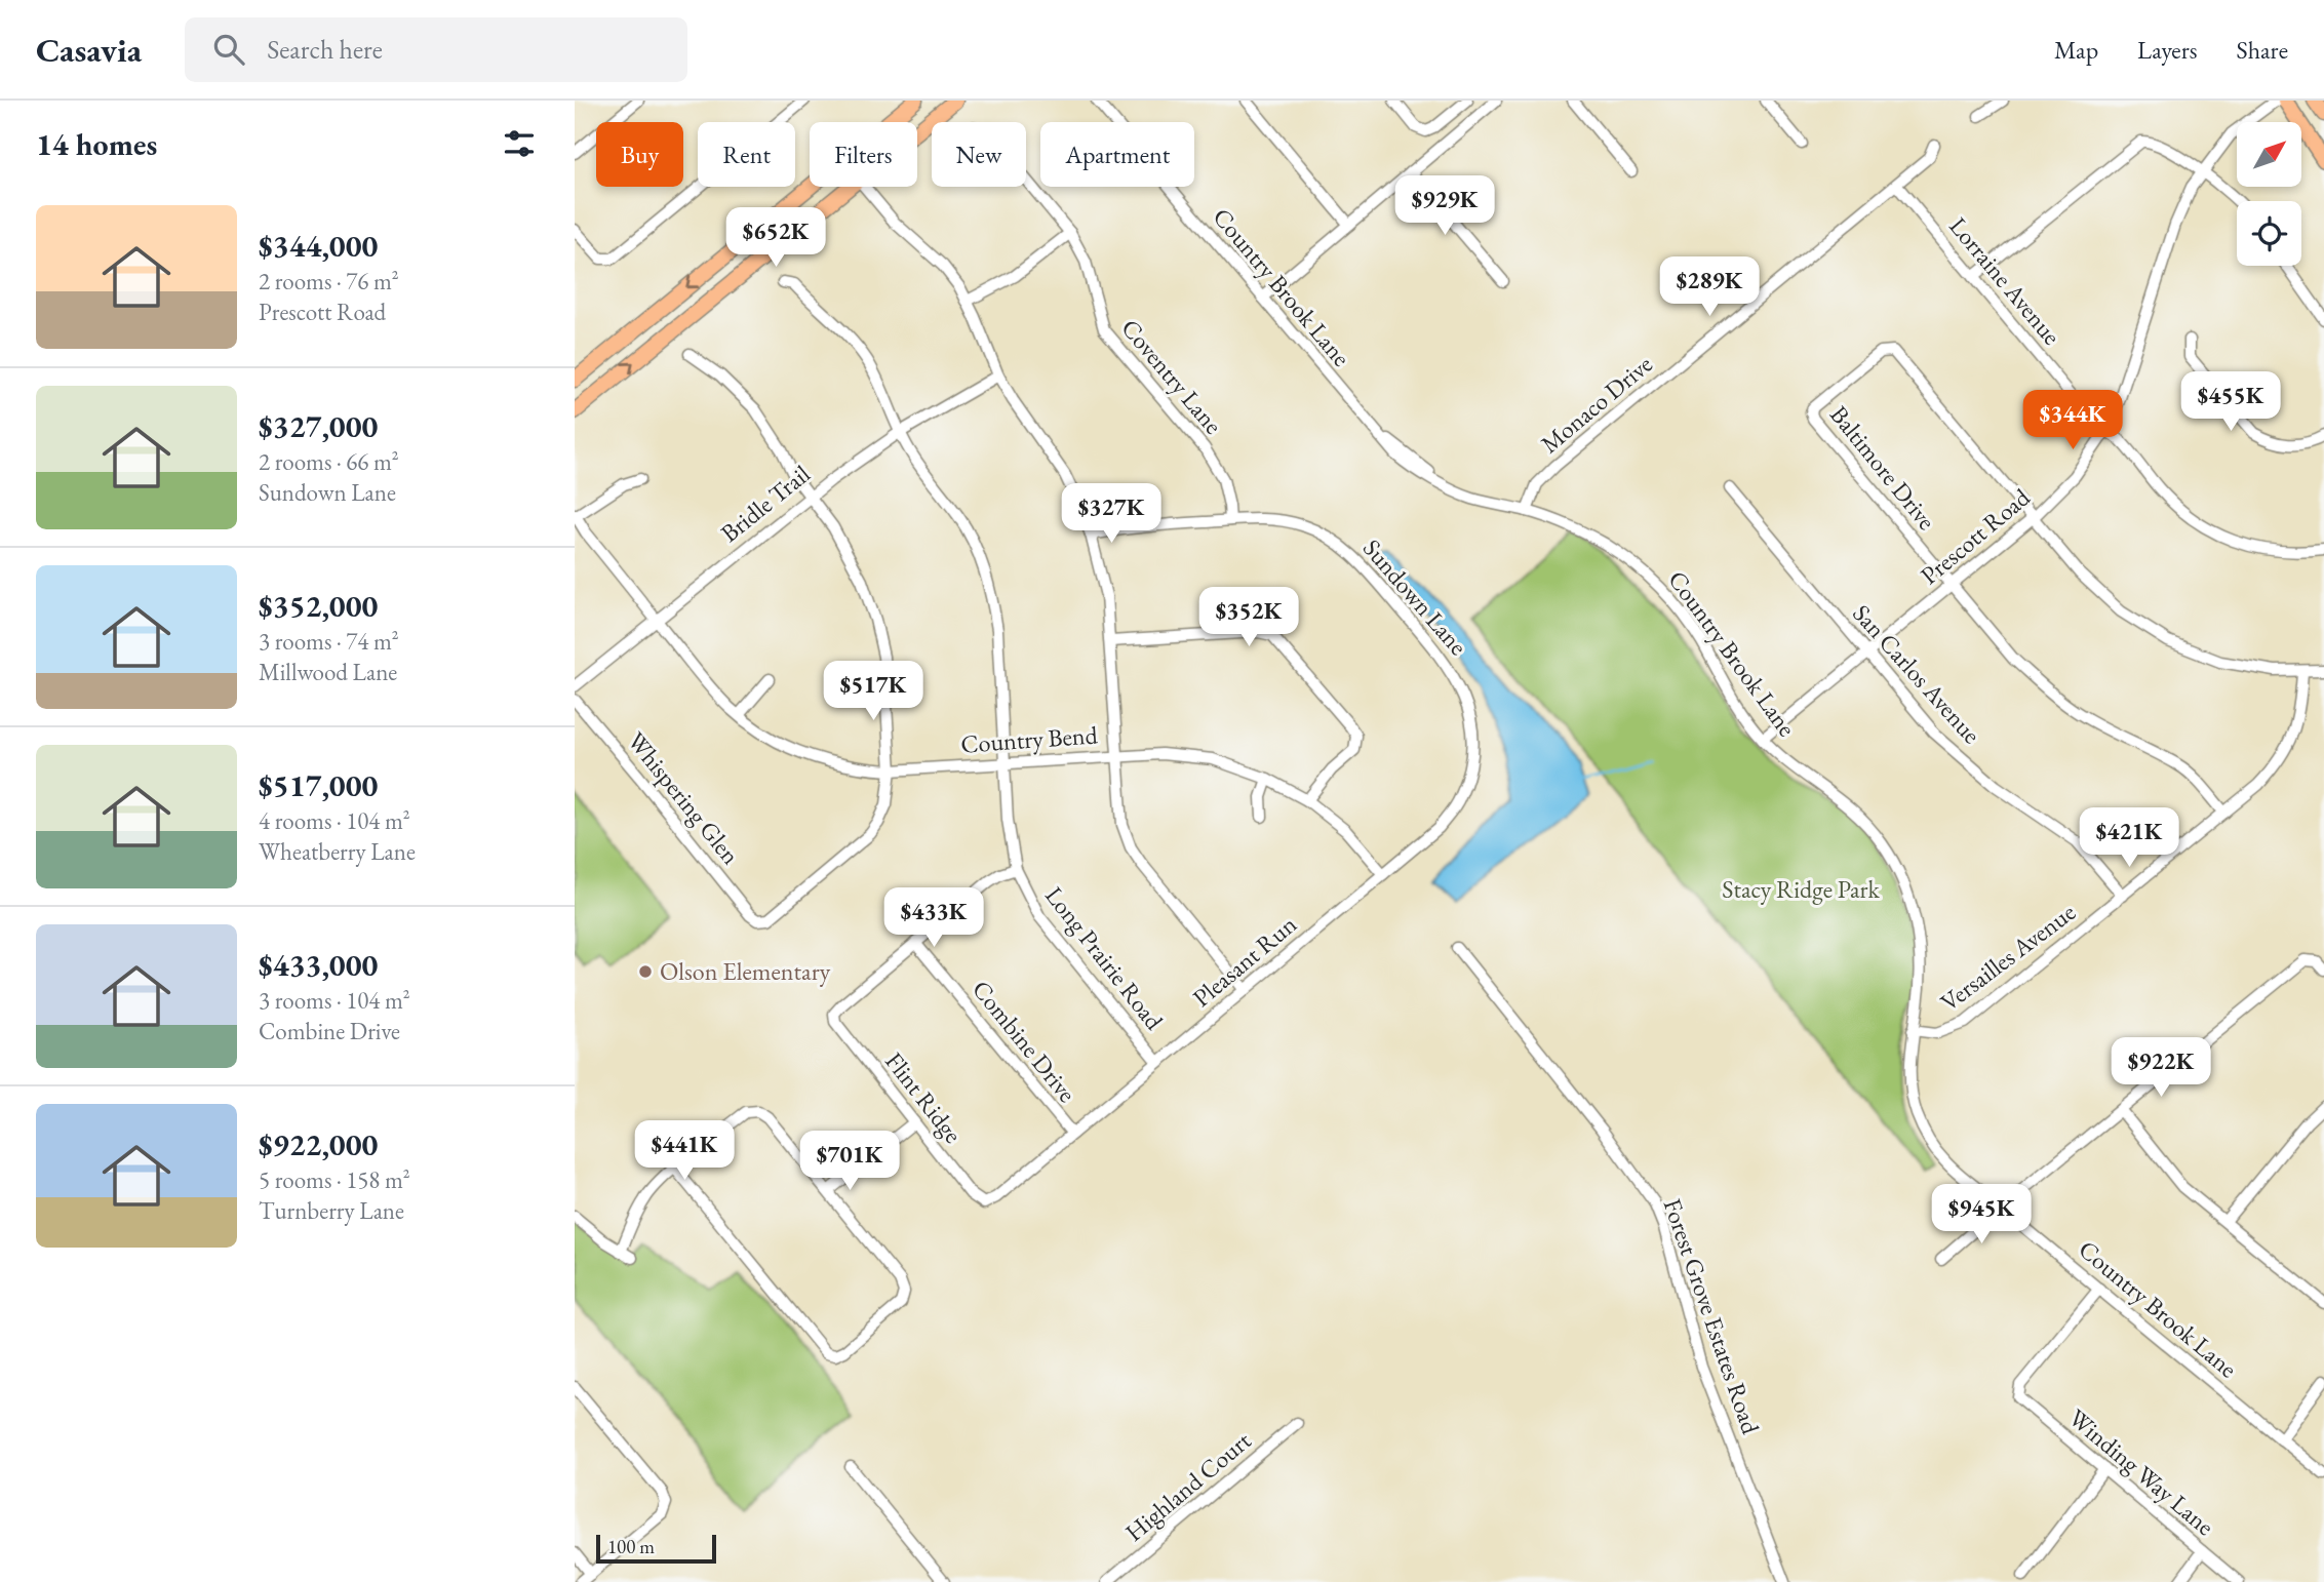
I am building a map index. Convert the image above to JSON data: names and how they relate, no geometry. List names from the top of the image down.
{
  "streets": {
    "street": [
      "Lorraine Avenue",
      "Country Brook Lane",
      "Coventry Lane",
      "Monaco Drive",
      "Baltimore Drive",
      "Bridle Trail",
      "Prescott Road",
      "Sundown Lane",
      "San Carlos Avenue",
      "Country Bend",
      "Whispering Glen",
      "Versailles Avenue",
      "Long Prairie Road",
      "Pleasant Run",
      "Combine Drive",
      "Flint Ridge",
      "Forest Grove Estates Road",
      "Winding Way Lane",
      "Highland Court"
    ]
  },
  "crossings": [
    ["Lorraine Avenue", "Monaco Drive"],
    ["Lorraine Avenue", "Prescott Road"],
    ["Country Brook Lane", "Monaco Drive"],
    ["Country Brook Lane", "Prescott Road"],
    ["Country Brook Lane", "Versailles Avenue"],
    ["Country Brook Lane", "Winding Way Lane"],
    ["Coventry Lane", "Sundown Lane"],
    ["Baltimore Drive", "Prescott Road"],
    ["Baltimore Drive", "Versailles Avenue"],
    ["Bridle Trail", "Country Bend"],
    ["Bridle Trail", "Long Prairie Road"],
    ["Prescott Road", "San Carlos Avenue"],
    ["Sundown Lane", "Pleasant Run"],
    ["San Carlos Avenue", "Versailles Avenue"],
    ["Country Bend", "Whispering Glen"],
    ["Country Bend", "Long Prairie Road"],
    ["Country Bend", "Pleasant Run"],
    ["Long Prairie Road", "Pleasant Run"],
    ["Pleasant Run", "Combine Drive"],
    ["Pleasant Run", "Flint Ridge"],
    ["Combine Drive", "Flint Ridge"]
  ],
  "parks": ["Stacy Ridge Park"],
  "places": ["Olson Elementary"],
  "scale_bar": "100 m",
  "north": "top right",
  "page": {
    "header": "Casavia",
    "search": "Search here",
    "nav": ["Map", "Layers", "Share"],
    "heading": "14 homes",
    "chip": [
      "Buy",
      "Rent",
      "Filters",
      "New",
      "Apartment"
    ],
    "price": [
      "$929K",
      "$652K",
      "$289K",
      "$455K",
      "$344K",
      "$327K",
      "$352K",
      "$517K",
      "$421K",
      "$433K",
      "$922K",
      "$441K",
      "$701K",
      "$945K"
    ],
    "list": [
      {
        "name": "$344,000",
        "note": "2 rooms · 76 m² · Prescott Road"
      },
      {
        "name": "$327,000",
        "note": "2 rooms · 66 m² · Sundown Lane"
      },
      {
        "name": "$352,000",
        "note": "3 rooms · 74 m² · Millwood Lane"
      },
      {
        "name": "$517,000",
        "note": "4 rooms · 104 m² · Wheatberry Lane"
      },
      {
        "name": "$433,000",
        "note": "3 rooms · 104 m² · Combine Drive"
      },
      {
        "name": "$922,000",
        "note": "5 rooms · 158 m² · Turnberry Lane"
      }
    ],
    "scale": "100 m"
  }
}
